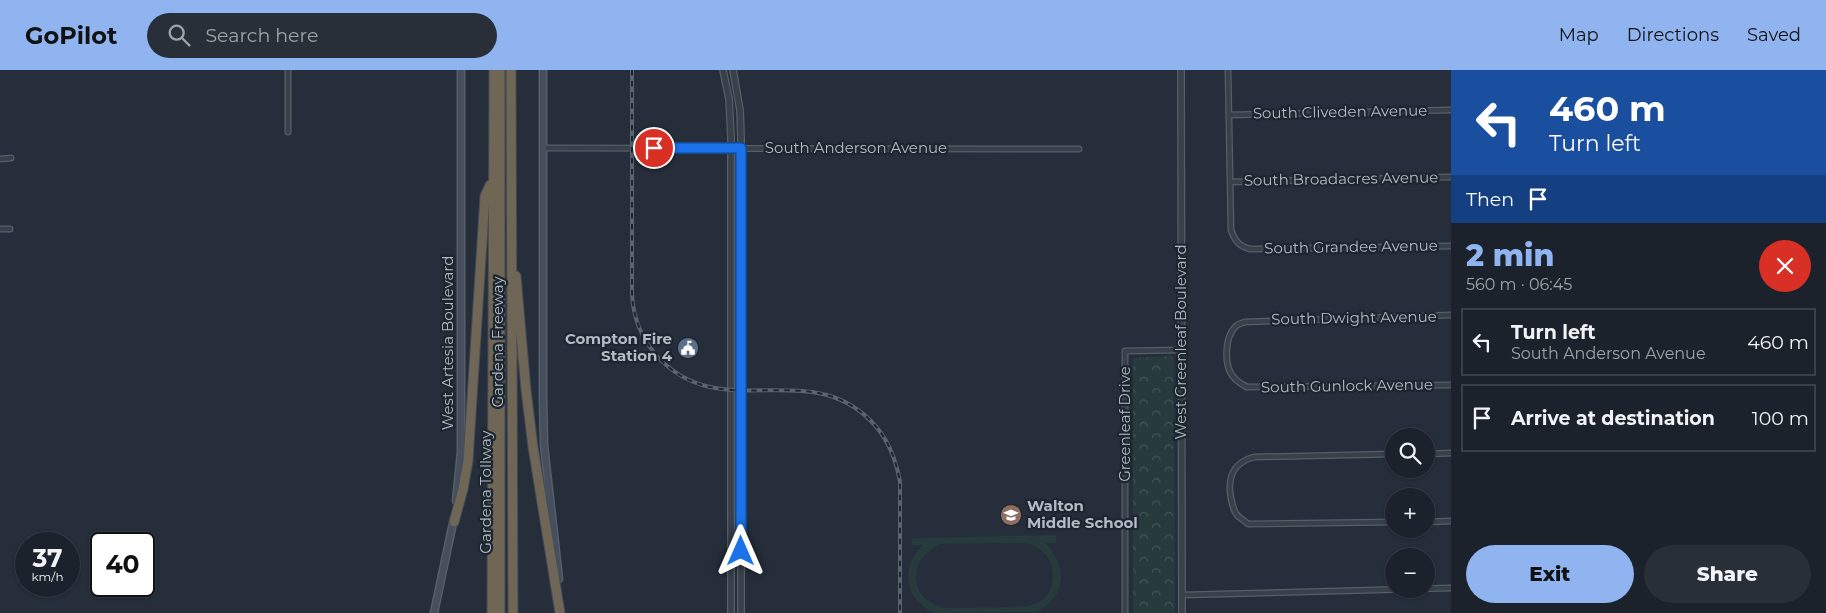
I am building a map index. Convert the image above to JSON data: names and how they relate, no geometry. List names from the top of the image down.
{
  "streets": {
    "highway": ["Gardena Freeway", "Gardena Tollway"],
    "main road": ["West Artesia Boulevard"],
    "street": [
      "South Cliveden Avenue",
      "South Anderson Avenue",
      "South Broadacres Avenue",
      "South Grandee Avenue",
      "South Dwight Avenue",
      "West Greenleaf Boulevard",
      "South Gunlock Avenue",
      "Greenleaf Drive"
    ]
  },
  "crossings": [
    ["South Broadacres Avenue", "South Grandee Avenue"],
    ["South Dwight Avenue", "South Gunlock Avenue"],
    ["West Greenleaf Boulevard", "Greenleaf Drive"]
  ],
  "places": {
    "public building": ["Compton Fire Station 4"],
    "school or university": ["Walton Middle School"]
  },
  "page": {
    "header": "GoPilot",
    "search": "Search here",
    "nav": ["Map", "Directions", "Saved"],
    "turn": ["460 m", "Turn left"],
    "then": "Then",
    "heading": ["2 min", "560 m · 06:45"],
    "list": [
      {
        "name": "Turn left",
        "note": "South Anderson Avenue",
        "value": "460 m"
      },
      {
        "name": "Arrive at destination",
        "value": "100 m"
      }
    ],
    "map_buttons": ["+", "−"],
    "speed": "37 km/h",
    "limit": "40",
    "buttons": ["Exit", "Share"]
  }
}
